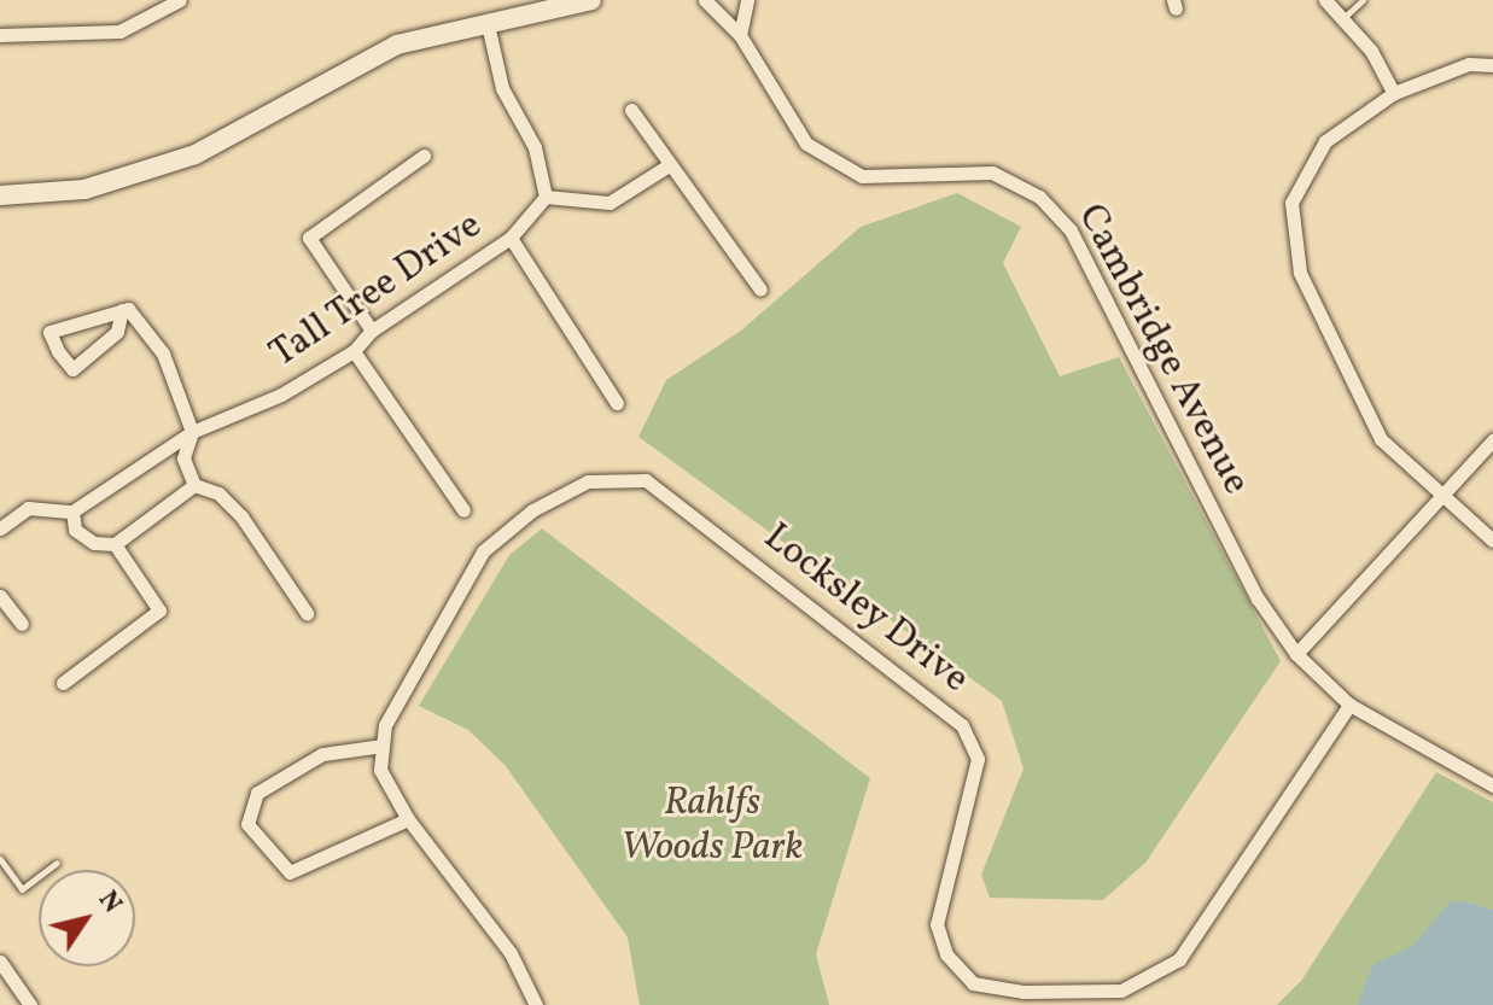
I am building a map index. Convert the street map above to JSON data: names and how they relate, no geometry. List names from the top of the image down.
{
  "streets": {
    "street": ["Tall Tree Drive", "Cambridge Avenue", "Locksley Drive"]
  },
  "crossings": [
    ["Cambridge Avenue", "Locksley Drive"]
  ],
  "parks": ["Rahlfs Woods Park"],
  "north": "top right"
}
